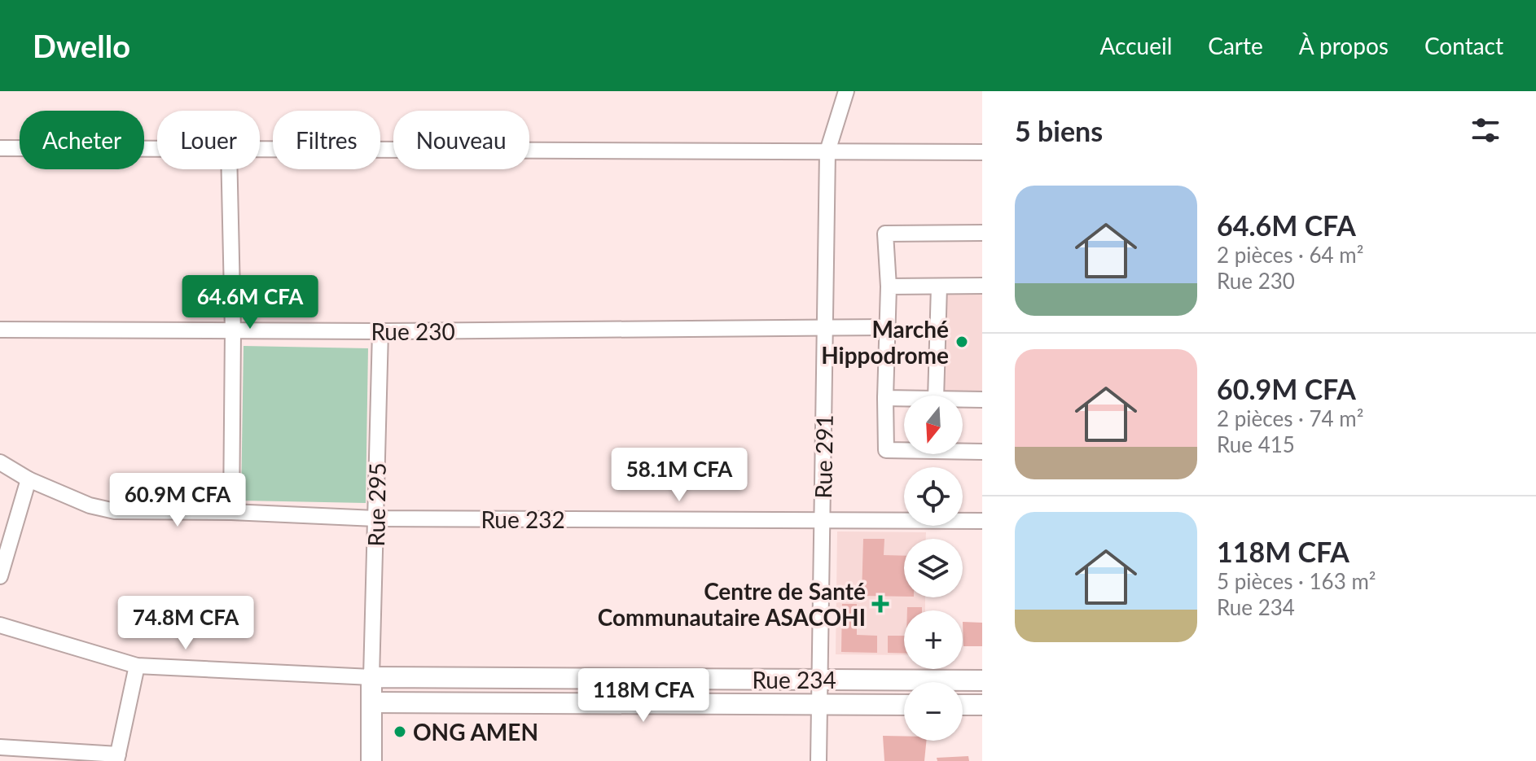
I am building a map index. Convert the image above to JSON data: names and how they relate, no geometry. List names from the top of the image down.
{
  "streets": {
    "main road": ["Rue 234"],
    "street": [
      "Rue 230",
      "Rue 291",
      "Rue 295",
      "Rue 232"
    ]
  },
  "crossings": [
    ["Rue 230", "Rue 291"],
    ["Rue 230", "Rue 295"],
    ["Rue 291", "Rue 232"],
    ["Rue 291", "Rue 234"],
    ["Rue 295", "Rue 232"],
    ["Rue 295", "Rue 234"]
  ],
  "places": {
    "other": ["Marché Hippodrome", "ONG AMEN"],
    "health": ["Centre de Santé Communautaire ASACOHI"]
  },
  "north": "bottom",
  "page": {
    "header": "Dwello",
    "nav": [
      "Accueil",
      "Carte",
      "À propos",
      "Contact"
    ],
    "heading": "5 biens",
    "chip": [
      "Acheter",
      "Louer",
      "Filtres",
      "Nouveau"
    ],
    "list": [
      {
        "name": "64.6M CFA",
        "note": "2 pièces · 64 m² · Rue 230"
      },
      {
        "name": "60.9M CFA",
        "note": "2 pièces · 74 m² · Rue 415"
      },
      {
        "name": "118M CFA",
        "note": "5 pièces · 163 m² · Rue 234"
      }
    ],
    "price": [
      "64.6M CFA",
      "58.1M CFA",
      "60.9M CFA",
      "74.8M CFA",
      "118M CFA"
    ],
    "map_buttons": ["+", "−"]
  }
}
